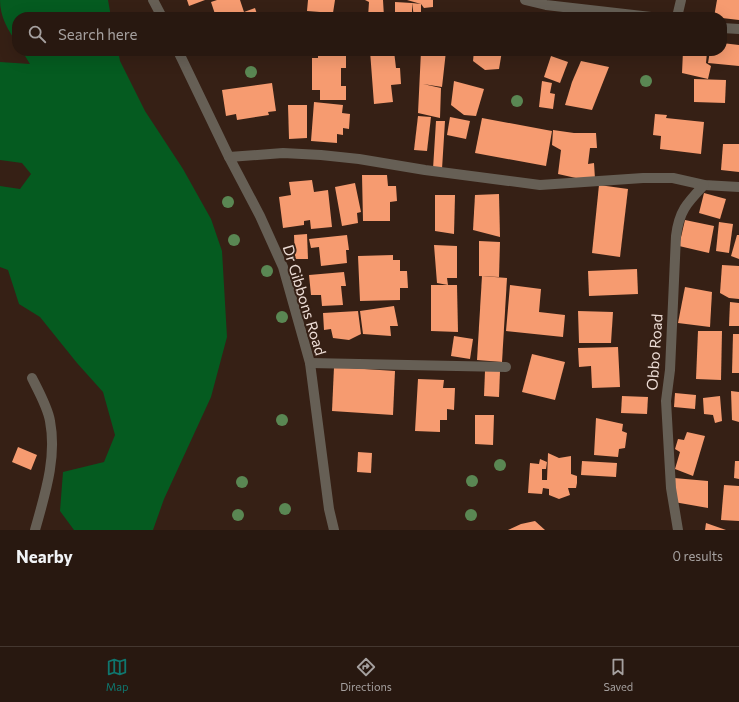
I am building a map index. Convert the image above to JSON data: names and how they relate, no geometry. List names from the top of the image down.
{
  "streets": {
    "street": ["Dr Gibbons Road", "Obbo Road"]
  },
  "page": {
    "search": "Search here",
    "heading": ["Nearby", "0 results"],
    "nav": ["Map", "Directions", "Saved"]
  }
}
